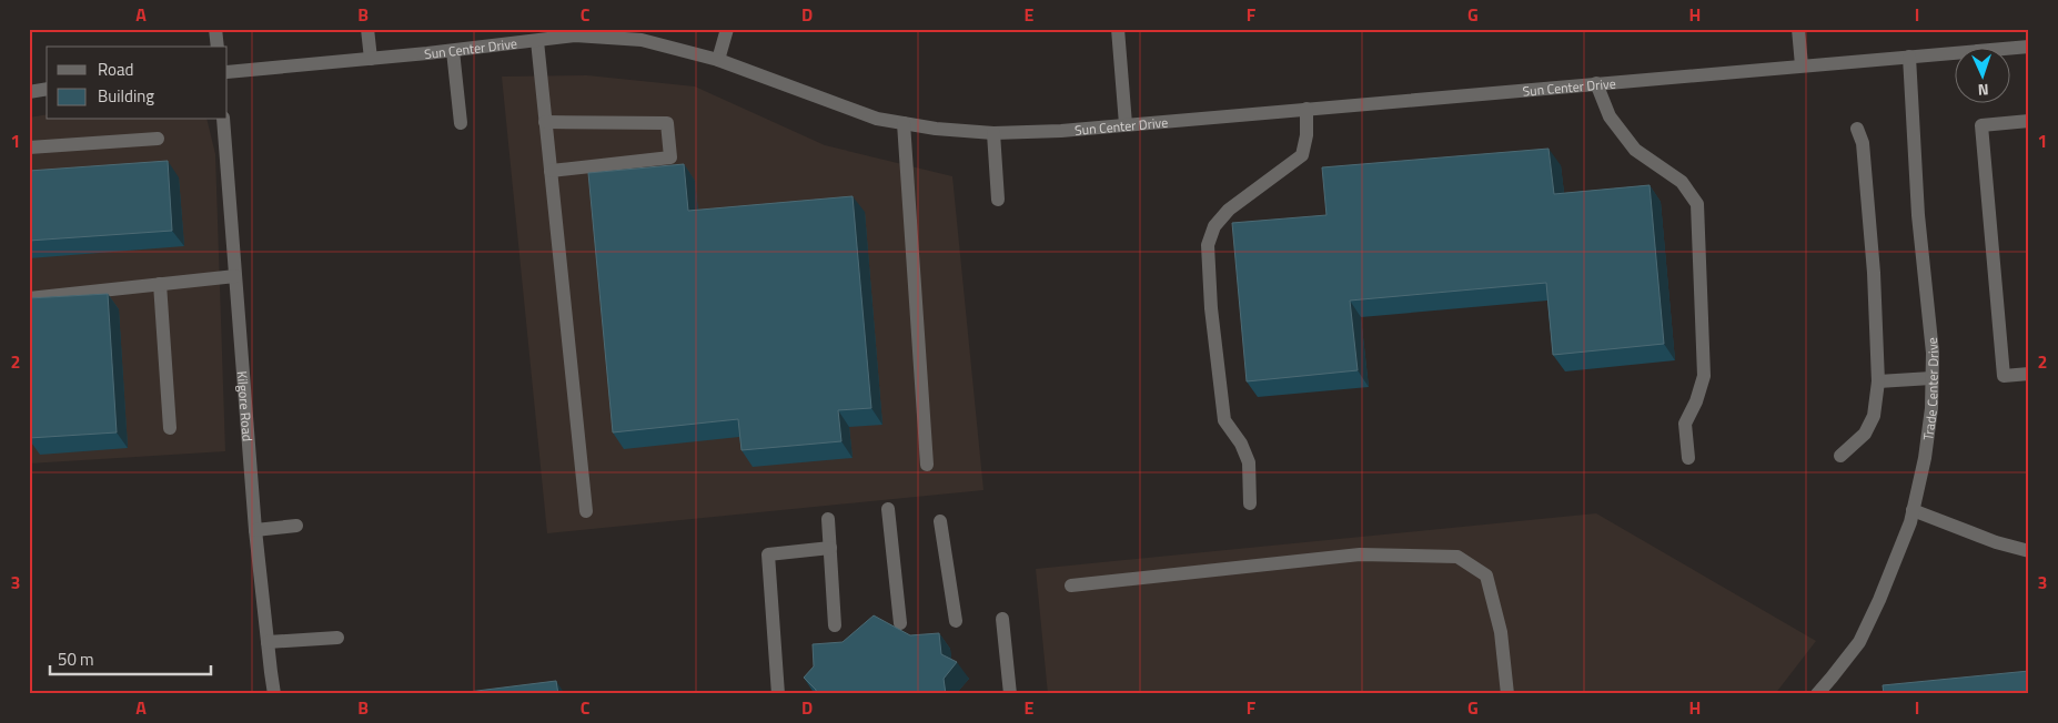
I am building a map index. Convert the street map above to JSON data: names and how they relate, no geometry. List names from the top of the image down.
{
  "streets": {
    "street": ["Sun Center Drive", "Trade Center Drive", "Kilgore Road"]
  },
  "crossings": [
    ["Sun Center Drive", "Trade Center Drive"]
  ],
  "legend": ["Road", "Building"],
  "scale_bar": "50 m",
  "north": "bottom",
  "grid": {
    "columns": [
      "A",
      "B",
      "C",
      "D",
      "E",
      "F",
      "G",
      "H",
      "I"
    ],
    "rows": ["1", "2", "3"]
  }
}
